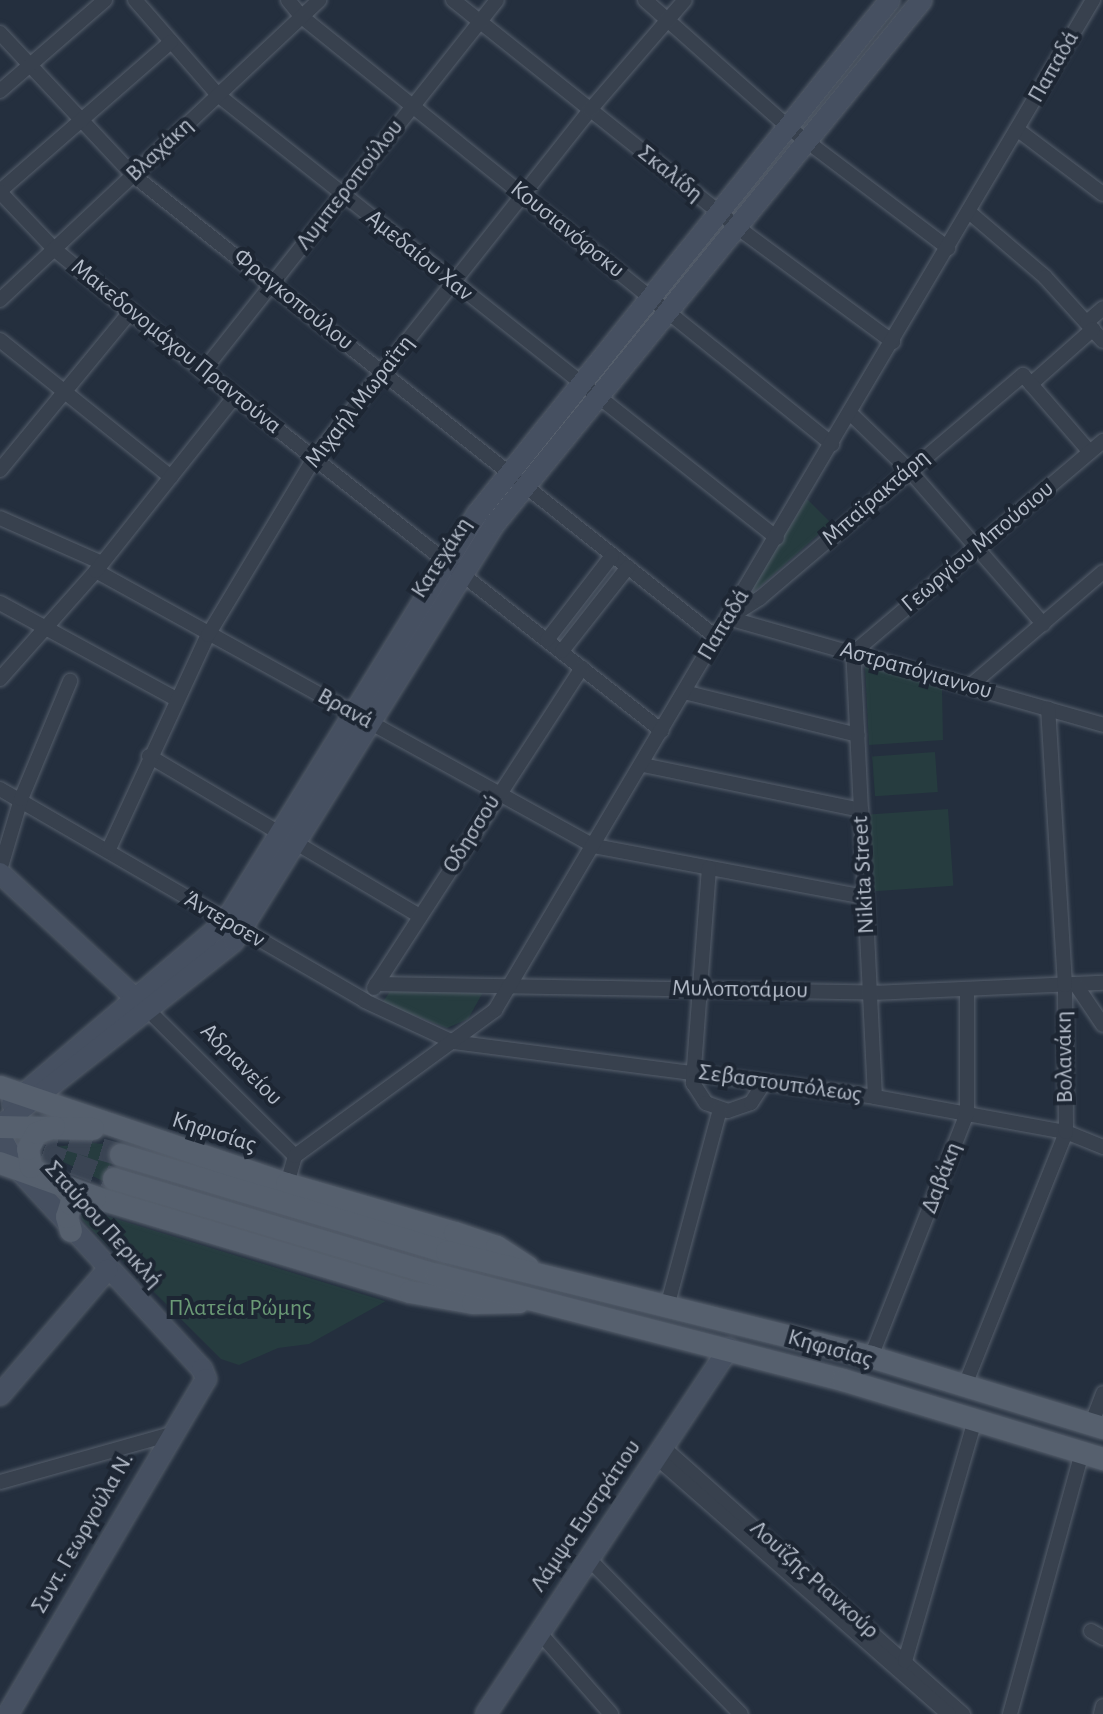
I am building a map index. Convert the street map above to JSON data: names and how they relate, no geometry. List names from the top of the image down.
{
  "streets": {
    "main road": [
      "Κατεχάκη",
      "Αδριανείου",
      "Κηφισίας",
      "Σταύρου Περικλή",
      "Λάμψα Ευστράτιου",
      "Συντ. Γεωργούλα Ν."
    ],
    "street": [
      "Παπαδά",
      "Βλαχάκη",
      "Σκαλίδη",
      "Λυμπεροπούλου",
      "Κουσιανόφσκυ",
      "Αμεδαίου Χαν",
      "Φραγκοπούλου",
      "Μακεδονομάχου Πραντούνα",
      "Μιχαήλ Μωραΐτη",
      "Μπαϊρακτάρη",
      "Γεωργίου Μπούσιου",
      "Αστραπόγιαννου",
      "Βρανά",
      "Οδησσού",
      "Nikita Street",
      "Άντερσεν",
      "Μυλοποτάμου",
      "Βολανάκη",
      "Σεβαστουπόλεως",
      "Δαβάκη",
      "Λουΐζης Ριανκούρ"
    ]
  },
  "crossings": [
    ["Παπαδά", "Σκαλίδη"],
    ["Παπαδά", "Κουσιανόφσκυ"],
    ["Παπαδά", "Αμεδαίου Χαν"],
    ["Παπαδά", "Φραγκοπούλου"],
    ["Παπαδά", "Μακεδονομάχου Πραντούνα"],
    ["Παπαδά", "Μπαϊρακτάρη"],
    ["Παπαδά", "Αστραπόγιαννου"],
    ["Παπαδά", "Βρανά"],
    ["Παπαδά", "Άντερσεν"],
    ["Παπαδά", "Μυλοποτάμου"],
    ["Παπαδά", "Αδριανείου"],
    ["Παπαδά", "Σεβαστουπόλεως"],
    ["Βλαχάκη", "Κουσιανόφσκυ"],
    ["Βλαχάκη", "Αμεδαίου Χαν"],
    ["Βλαχάκη", "Φραγκοπούλου"],
    ["Βλαχάκη", "Μακεδονομάχου Πραντούνα"],
    ["Σκαλίδη", "Λυμπεροπούλου"],
    ["Σκαλίδη", "Μιχαήλ Μωραΐτη"],
    ["Σκαλίδη", "Κατεχάκη"],
    ["Λυμπεροπούλου", "Κουσιανόφσκυ"],
    ["Λυμπεροπούλου", "Αμεδαίου Χαν"],
    ["Λυμπεροπούλου", "Φραγκοπούλου"],
    ["Λυμπεροπούλου", "Μακεδονομάχου Πραντούνα"],
    ["Κουσιανόφσκυ", "Μιχαήλ Μωραΐτη"],
    ["Κουσιανόφσκυ", "Κατεχάκη"],
    ["Αμεδαίου Χαν", "Μιχαήλ Μωραΐτη"],
    ["Αμεδαίου Χαν", "Κατεχάκη"],
    ["Φραγκοπούλου", "Μιχαήλ Μωραΐτη"],
    ["Φραγκοπούλου", "Κατεχάκη"],
    ["Μακεδονομάχου Πραντούνα", "Μιχαήλ Μωραΐτη"],
    ["Μακεδονομάχου Πραντούνα", "Κατεχάκη"],
    ["Μακεδονομάχου Πραντούνα", "Οδησσού"],
    ["Μιχαήλ Μωραΐτη", "Βρανά"],
    ["Μιχαήλ Μωραΐτη", "Άντερσεν"],
    ["Μπαϊρακτάρη", "Αστραπόγιαννου"],
    ["Γεωργίου Μπούσιου", "Αστραπόγιαννου"],
    ["Γεωργίου Μπούσιου", "Nikita Street"],
    ["Κατεχάκη", "Βρανά"],
    ["Κατεχάκη", "Άντερσεν"],
    ["Κατεχάκη", "Αδριανείου"],
    ["Κατεχάκη", "Κηφισίας"],
    ["Αστραπόγιαννου", "Nikita Street"],
    ["Αστραπόγιαννου", "Βολανάκη"],
    ["Βρανά", "Οδησσού"],
    ["Βρανά", "Nikita Street"],
    ["Οδησσού", "Άντερσεν"],
    ["Οδησσού", "Μυλοποτάμου"],
    ["Nikita Street", "Μυλοποτάμου"],
    ["Nikita Street", "Σεβαστουπόλεως"],
    ["Άντερσεν", "Σεβαστουπόλεως"],
    ["Μυλοποτάμου", "Βολανάκη"],
    ["Μυλοποτάμου", "Δαβάκη"],
    ["Βολανάκη", "Σεβαστουπόλεως"],
    ["Βολανάκη", "Κηφισίας"],
    ["Σεβαστουπόλεως", "Δαβάκη"],
    ["Κηφισίας", "Δαβάκη"],
    ["Κηφισίας", "Σταύρου Περικλή"],
    ["Κηφισίας", "Λάμψα Ευστράτιου"],
    ["Σταύρου Περικλή", "Συντ. Γεωργούλα Ν."],
    ["Λάμψα Ευστράτιου", "Λουΐζης Ριανκούρ"]
  ],
  "parks": ["Πλατεία Ρώμης"]
}
